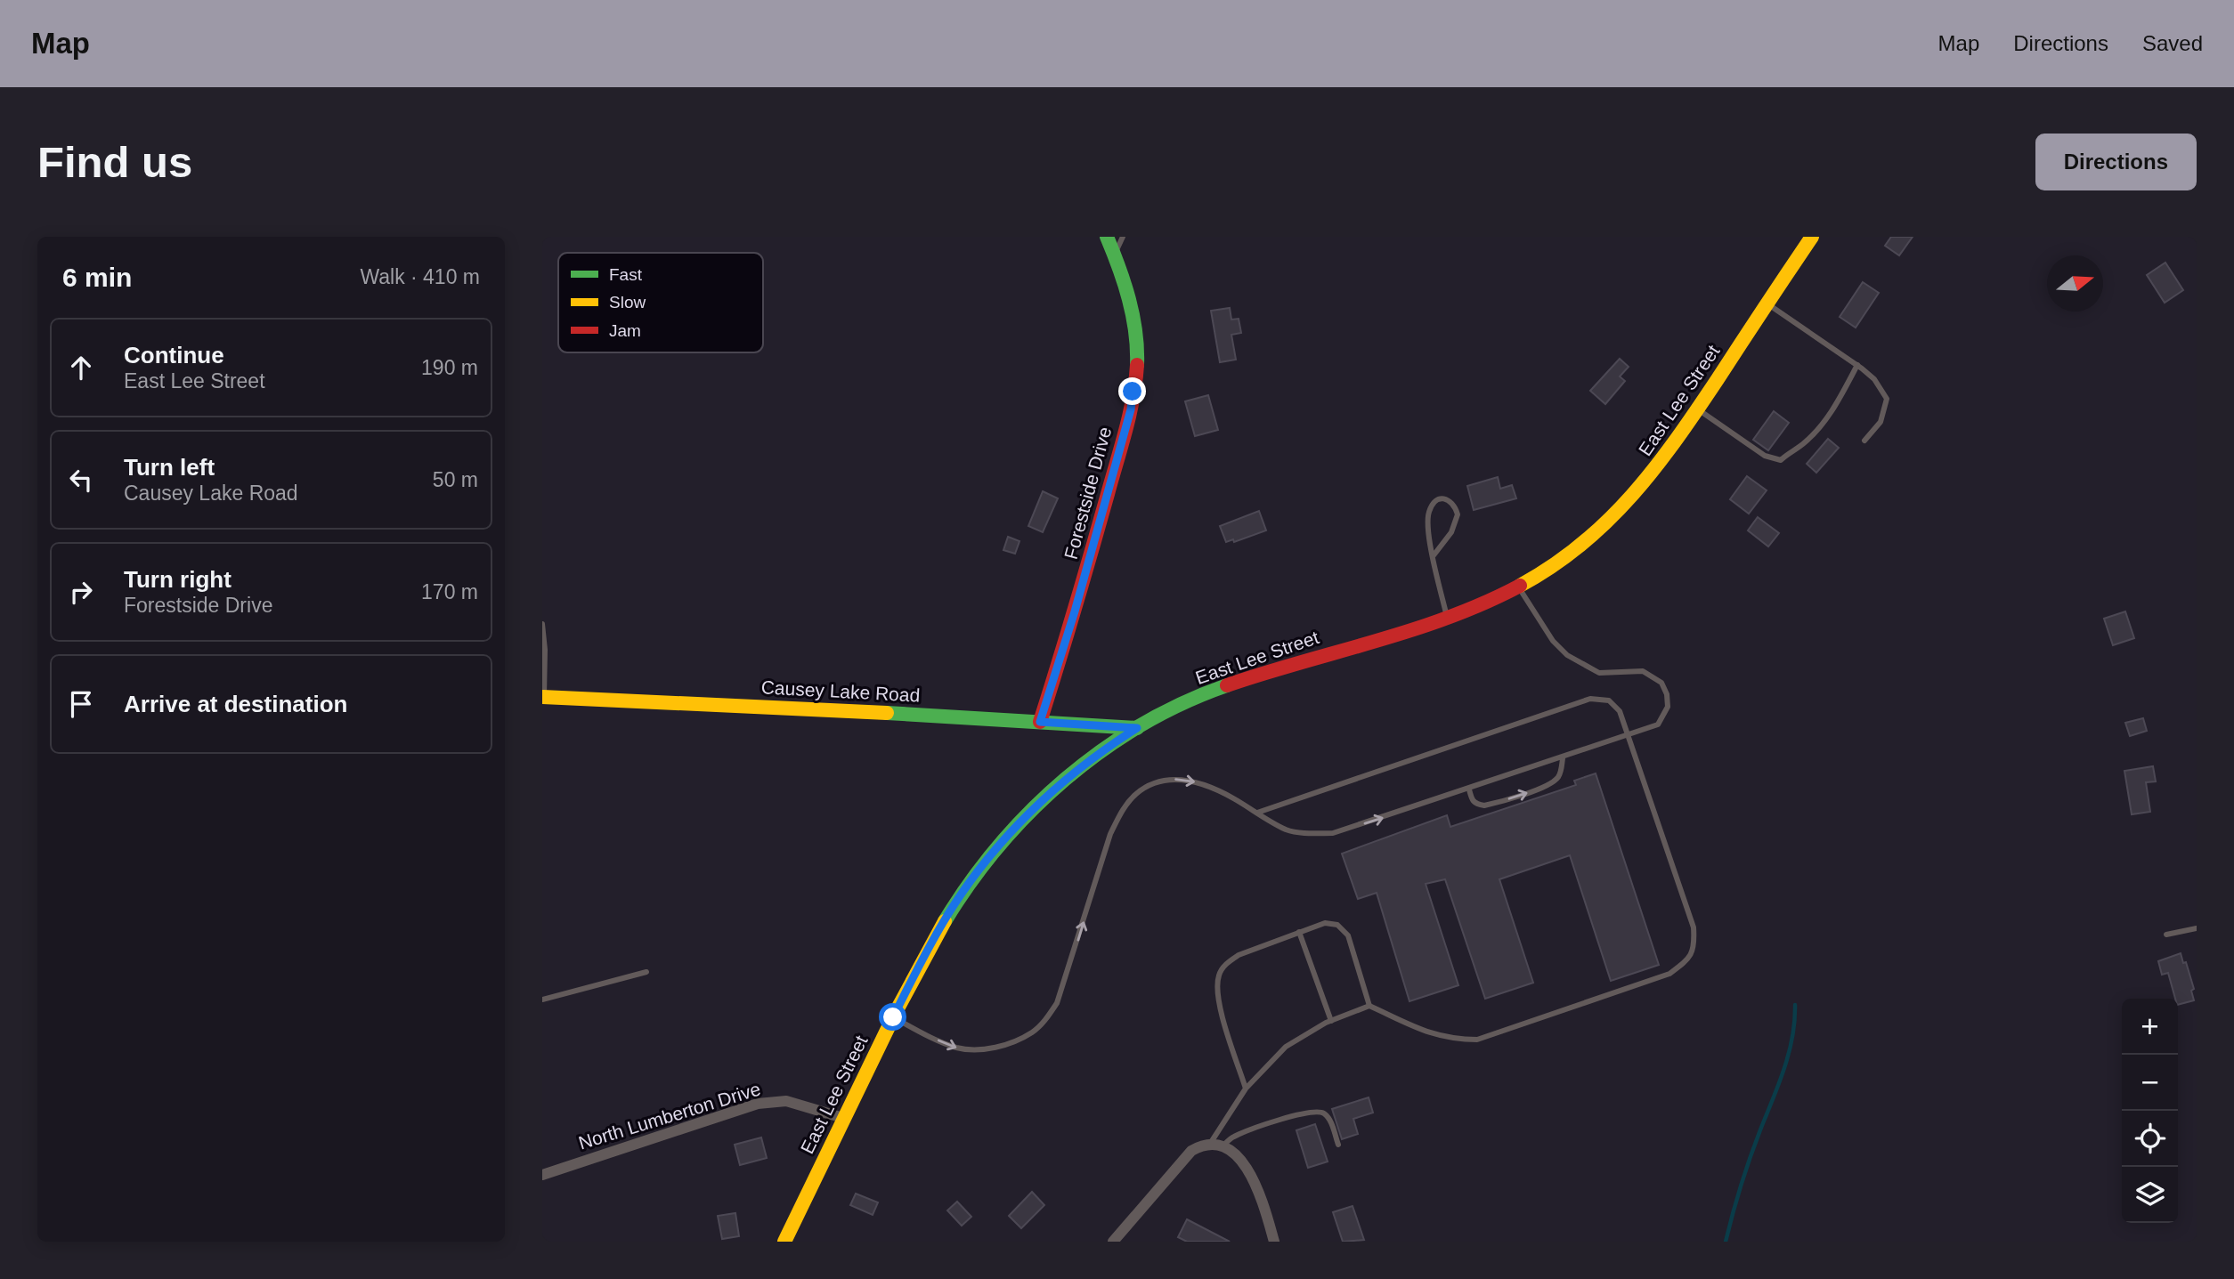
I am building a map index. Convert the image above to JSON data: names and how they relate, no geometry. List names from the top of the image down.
{
  "streets": {
    "street": [
      "East Lee Street",
      "Forestside Drive",
      "Causey Lake Road",
      "North Lumberton Drive"
    ]
  },
  "crossings": [
    ["East Lee Street", "Causey Lake Road"],
    ["East Lee Street", "North Lumberton Drive"],
    ["Forestside Drive", "Causey Lake Road"]
  ],
  "legend": ["Fast", "Slow", "Jam"],
  "north": "right",
  "page": {
    "header": "Map",
    "nav": ["Map", "Directions", "Saved"],
    "buttons": "Directions",
    "title": "Find us",
    "heading": ["6 min", "Walk · 410 m"],
    "list": [
      ["Continue", "East Lee Street", "190 m"],
      ["Turn left", "Causey Lake Road", "50 m"],
      ["Turn right", "Forestside Drive", "170 m"],
      "Arrive at destination"
    ],
    "map_buttons": ["+", "−"]
  }
}
